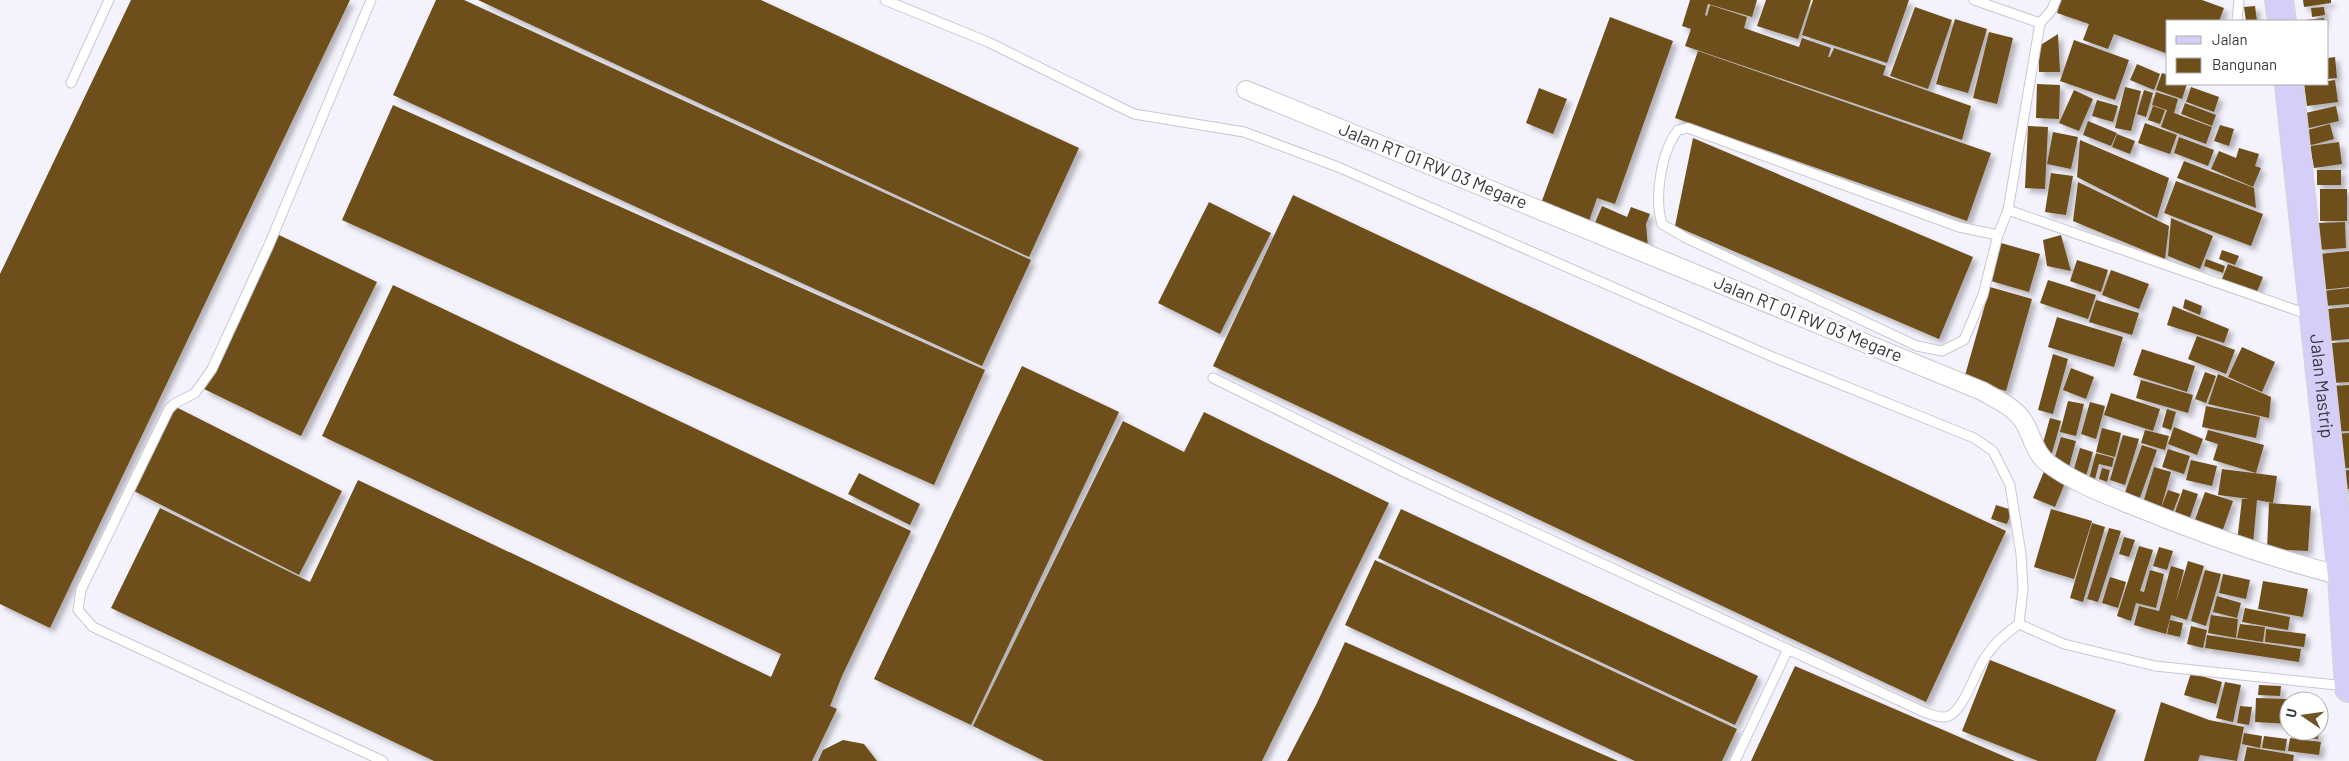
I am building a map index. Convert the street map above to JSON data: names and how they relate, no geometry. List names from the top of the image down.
{
  "streets": {
    "main road": ["Jalan Mastrip"],
    "street": ["Jalan RT 01 RW 03 Megare"]
  },
  "crossings": [
    ["Jalan RT 01 RW 03 Megare", "Jalan Mastrip"]
  ],
  "legend": ["Jalan", "Bangunan"],
  "north": "left"
}
